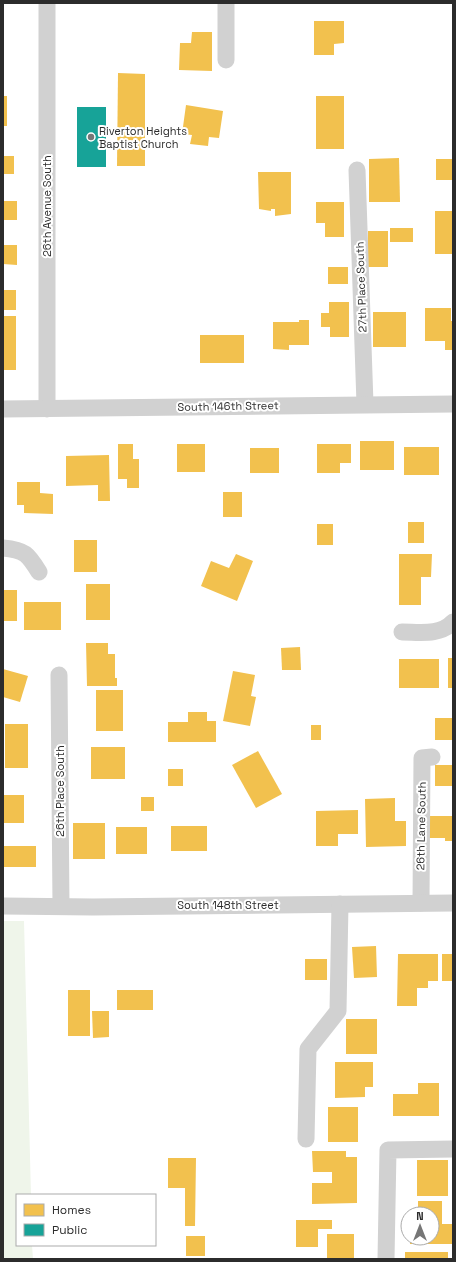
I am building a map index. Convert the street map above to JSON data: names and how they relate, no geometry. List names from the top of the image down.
{
  "streets": {
    "street": [
      "26th Avenue South",
      "27th Place South",
      "South 146th Street",
      "26th Place South",
      "26th Lane South",
      "South 148th Street"
    ]
  },
  "crossings": [
    ["26th Avenue South", "South 146th Street"],
    ["27th Place South", "South 146th Street"],
    ["26th Place South", "South 148th Street"],
    ["26th Lane South", "South 148th Street"]
  ],
  "places": ["Riverton Heights Baptist Church"],
  "legend": ["Homes", "Public"],
  "north": "top"
}
